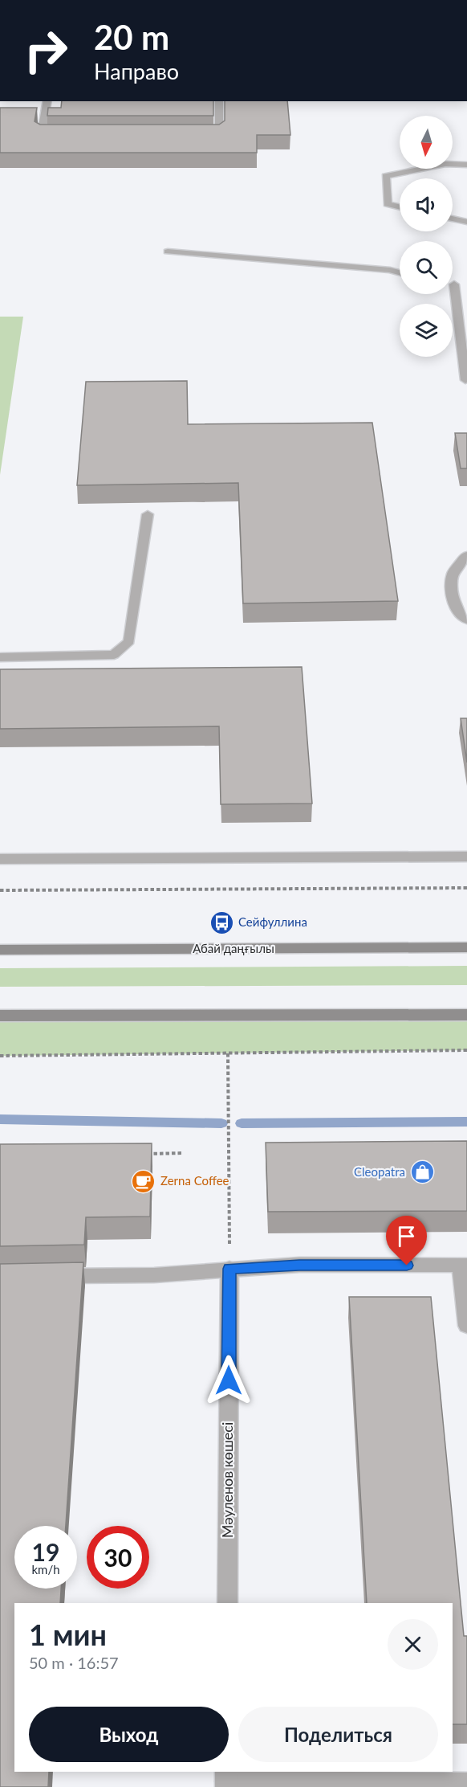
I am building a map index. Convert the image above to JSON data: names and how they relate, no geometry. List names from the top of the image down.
{
  "streets": {
    "main road": ["Абай даңғылы"],
    "street": ["Мәуленов көшесі"]
  },
  "places": {
    "bus stop": ["Сейфуллина"],
    "shop": ["Cleopatra"],
    "cafe": ["Zerna Coffee"]
  },
  "north": "bottom",
  "page": {
    "turn": ["20 m", "Направо"],
    "speed": "19 km/h",
    "limit": "30",
    "heading": ["1 мин", "50 m · 16:57"],
    "buttons": ["Выход", "Поделиться"]
  }
}
